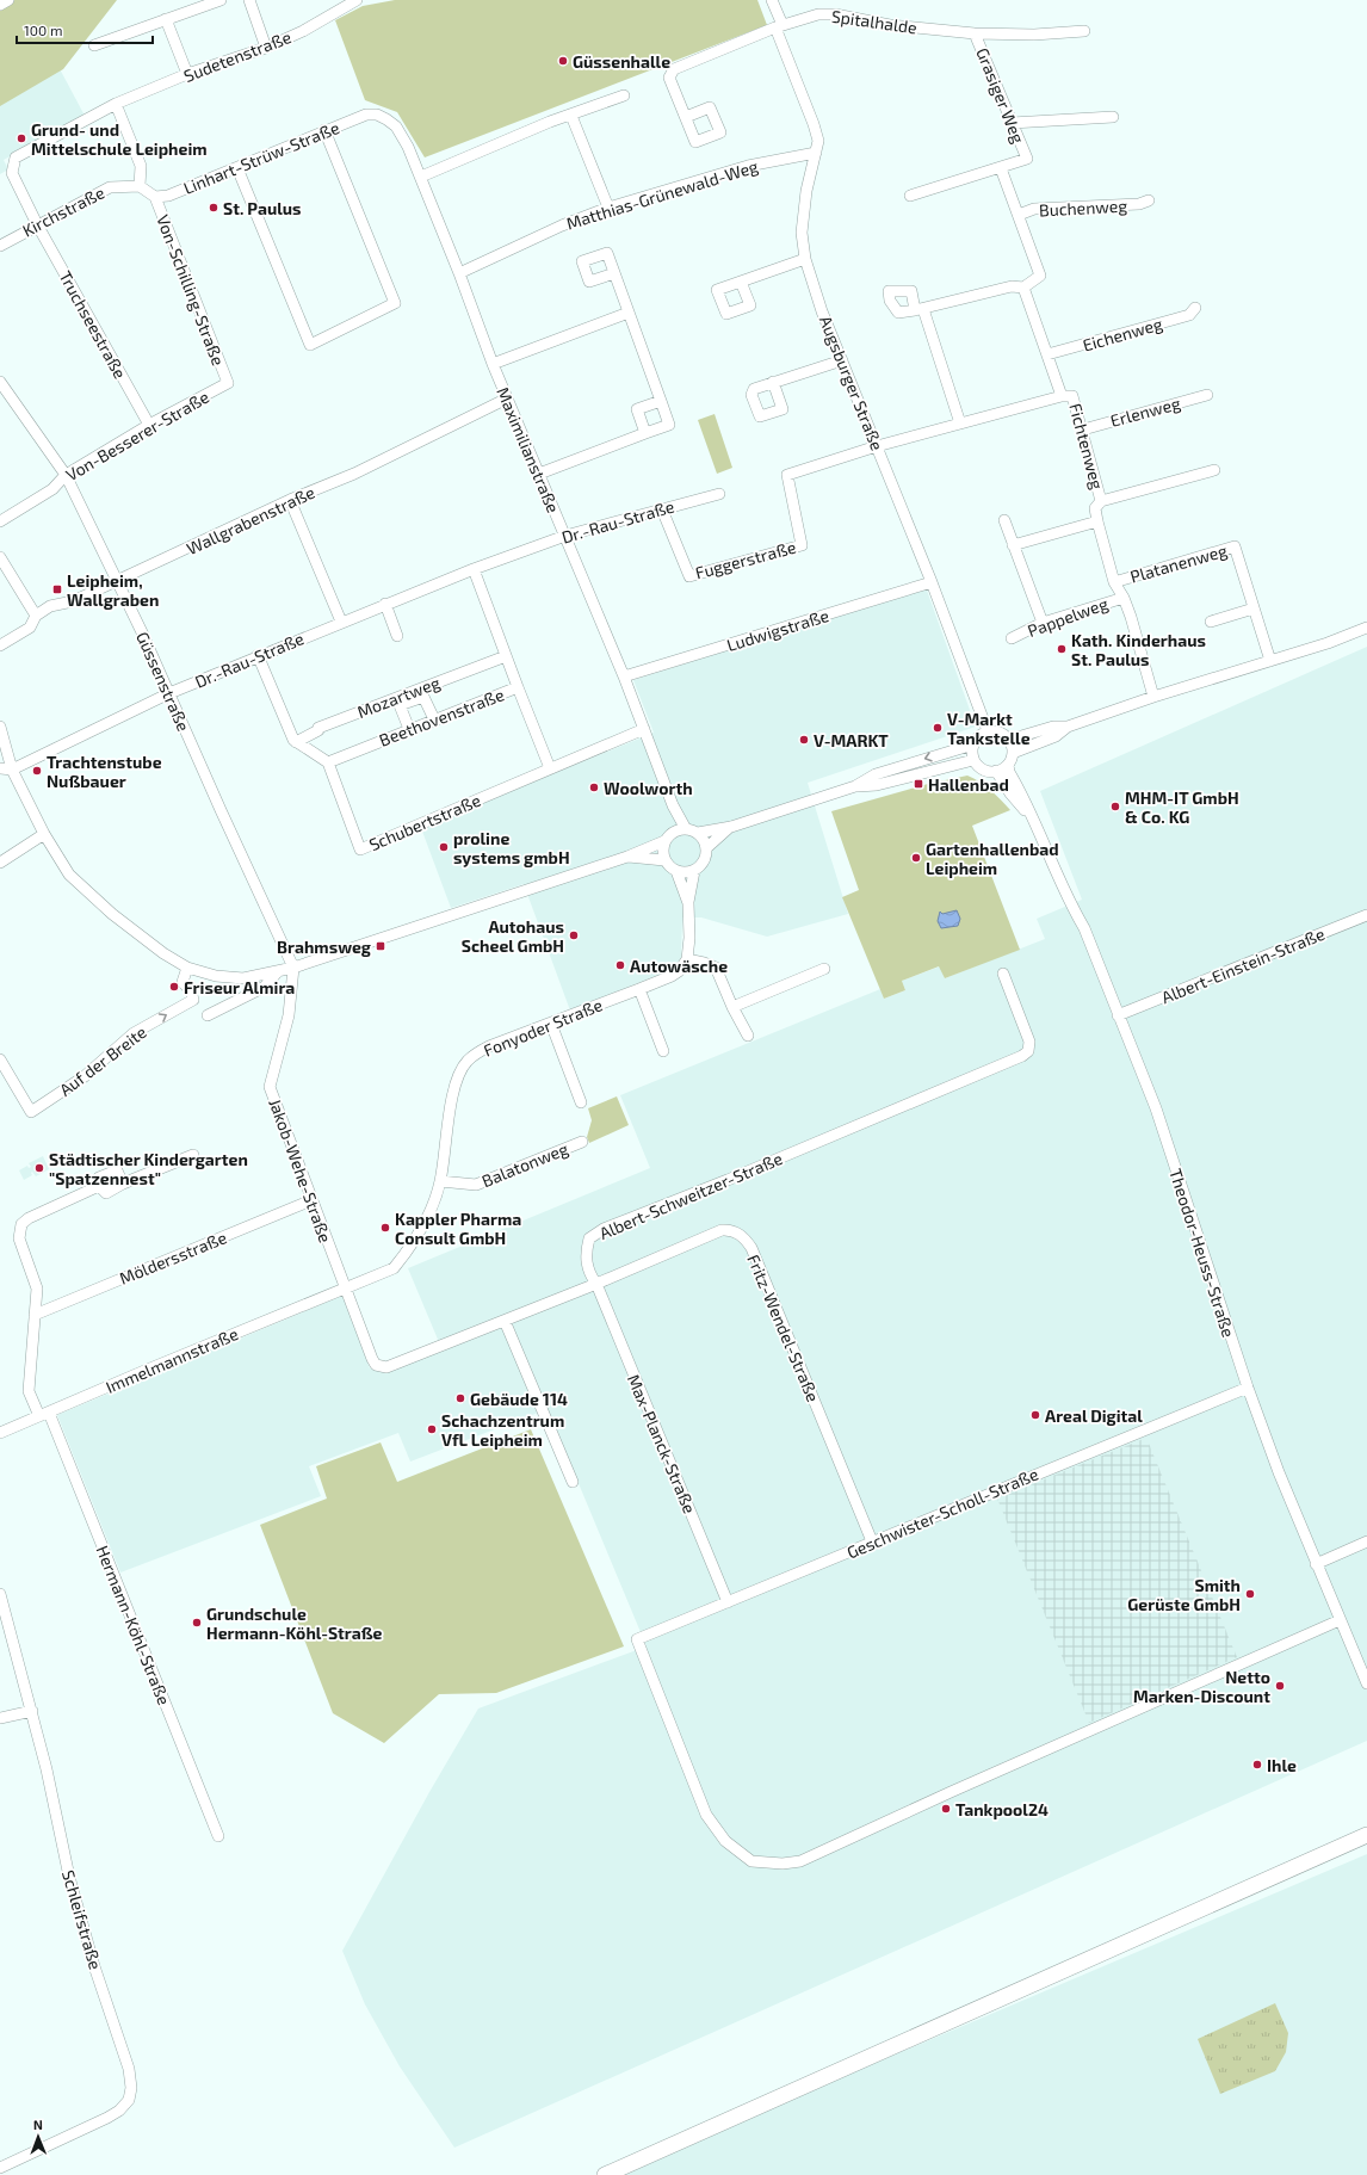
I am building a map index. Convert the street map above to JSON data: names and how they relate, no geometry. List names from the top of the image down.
{
  "streets": {
    "street": [
      "Spitalhalde",
      "Sudetenstraße",
      "Grasiger Weg",
      "Linhart-Strüw-Straße",
      "Matthias-Grünewald-Weg",
      "Buchenweg",
      "Kirchstraße",
      "Von-Schilling-Straße",
      "Truchseestraße",
      "Eichenweg",
      "Augsburger Straße",
      "Erlenweg",
      "Von-Besserer-Straße",
      "Fichtenweg",
      "Maximilianstraße",
      "Wallgrabenstraße",
      "Dr.-Rau-Straße",
      "Fuggerstraße",
      "Platanenweg",
      "Pappelweg",
      "Ludwigstraße",
      "Güssenstraße",
      "Mozartweg",
      "Beethovenstraße",
      "Schubertstraße",
      "Albert-Einstein-Straße",
      "Fonyoder Straße",
      "Auf der Breite",
      "Balatonweg",
      "Jakob-Wehe-Straße",
      "Albert-Schweitzer-Straße",
      "Theodor-Heuss-Straße",
      "Möldersstraße",
      "Fritz-Wendel-Straße",
      "Immelmannstraße",
      "Max-Planck-Straße",
      "Geschwister-Scholl-Straße",
      "Hermann-Köhl-Straße",
      "Schleifstraße"
    ]
  },
  "crossings": [
    ["Spitalhalde", "Grasiger Weg"],
    ["Spitalhalde", "Augsburger Straße"],
    ["Sudetenstraße", "Kirchstraße"],
    ["Sudetenstraße", "Truchseestraße"],
    ["Grasiger Weg", "Buchenweg"],
    ["Linhart-Strüw-Straße", "Von-Schilling-Straße"],
    ["Linhart-Strüw-Straße", "Maximilianstraße"],
    ["Matthias-Grünewald-Weg", "Augsburger Straße"],
    ["Matthias-Grünewald-Weg", "Maximilianstraße"],
    ["Kirchstraße", "Truchseestraße"],
    ["Von-Schilling-Straße", "Von-Besserer-Straße"],
    ["Truchseestraße", "Von-Besserer-Straße"],
    ["Augsburger Straße", "Fuggerstraße"],
    ["Augsburger Straße", "Ludwigstraße"],
    ["Augsburger Straße", "Theodor-Heuss-Straße"],
    ["Erlenweg", "Fichtenweg"],
    ["Von-Besserer-Straße", "Güssenstraße"],
    ["Fichtenweg", "Platanenweg"],
    ["Fichtenweg", "Pappelweg"],
    ["Maximilianstraße", "Wallgrabenstraße"],
    ["Maximilianstraße", "Dr.-Rau-Straße"],
    ["Maximilianstraße", "Ludwigstraße"],
    ["Maximilianstraße", "Schubertstraße"],
    ["Wallgrabenstraße", "Güssenstraße"],
    ["Dr.-Rau-Straße", "Fuggerstraße"],
    ["Dr.-Rau-Straße", "Güssenstraße"],
    ["Dr.-Rau-Straße", "Beethovenstraße"],
    ["Güssenstraße", "Jakob-Wehe-Straße"],
    ["Mozartweg", "Beethovenstraße"],
    ["Beethovenstraße", "Schubertstraße"],
    ["Albert-Einstein-Straße", "Theodor-Heuss-Straße"],
    ["Fonyoder Straße", "Balatonweg"],
    ["Fonyoder Straße", "Jakob-Wehe-Straße"],
    ["Fonyoder Straße", "Immelmannstraße"],
    ["Jakob-Wehe-Straße", "Möldersstraße"],
    ["Jakob-Wehe-Straße", "Immelmannstraße"],
    ["Albert-Schweitzer-Straße", "Fritz-Wendel-Straße"],
    ["Albert-Schweitzer-Straße", "Max-Planck-Straße"],
    ["Theodor-Heuss-Straße", "Geschwister-Scholl-Straße"],
    ["Möldersstraße", "Hermann-Köhl-Straße"],
    ["Fritz-Wendel-Straße", "Max-Planck-Straße"],
    ["Fritz-Wendel-Straße", "Geschwister-Scholl-Straße"],
    ["Immelmannstraße", "Hermann-Köhl-Straße"],
    ["Max-Planck-Straße", "Geschwister-Scholl-Straße"]
  ],
  "places": {
    "other": [
      "Güssenhalle",
      "Grund- und Mittelschule Leipheim",
      "St. Paulus",
      "Kath. Kinderhaus St. Paulus",
      "V-Markt Tankstelle",
      "V-MARKT",
      "Trachtenstube Nußbauer",
      "Woolworth",
      "MHM-IT GmbH & Co. KG",
      "proline systems gmbH",
      "Gartenhallenbad Leipheim",
      "Autohaus Scheel GmbH",
      "Autowäsche",
      "Friseur Almira",
      "Städtischer Kindergarten \"Spatzennest\"",
      "Kappler Pharma Consult GmbH",
      "Gebäude 114",
      "Areal Digital",
      "Schachzentrum VfL Leipheim",
      "Smith Gerüste GmbH",
      "Grundschule Hermann-Köhl-Straße",
      "Netto Marken-Discount",
      "Ihle",
      "Tankpool24"
    ],
    "transit": ["Leipheim, Wallgraben", "Hallenbad", "Brahmsweg"]
  },
  "scale_bar": "100 m",
  "north": "top"
}
